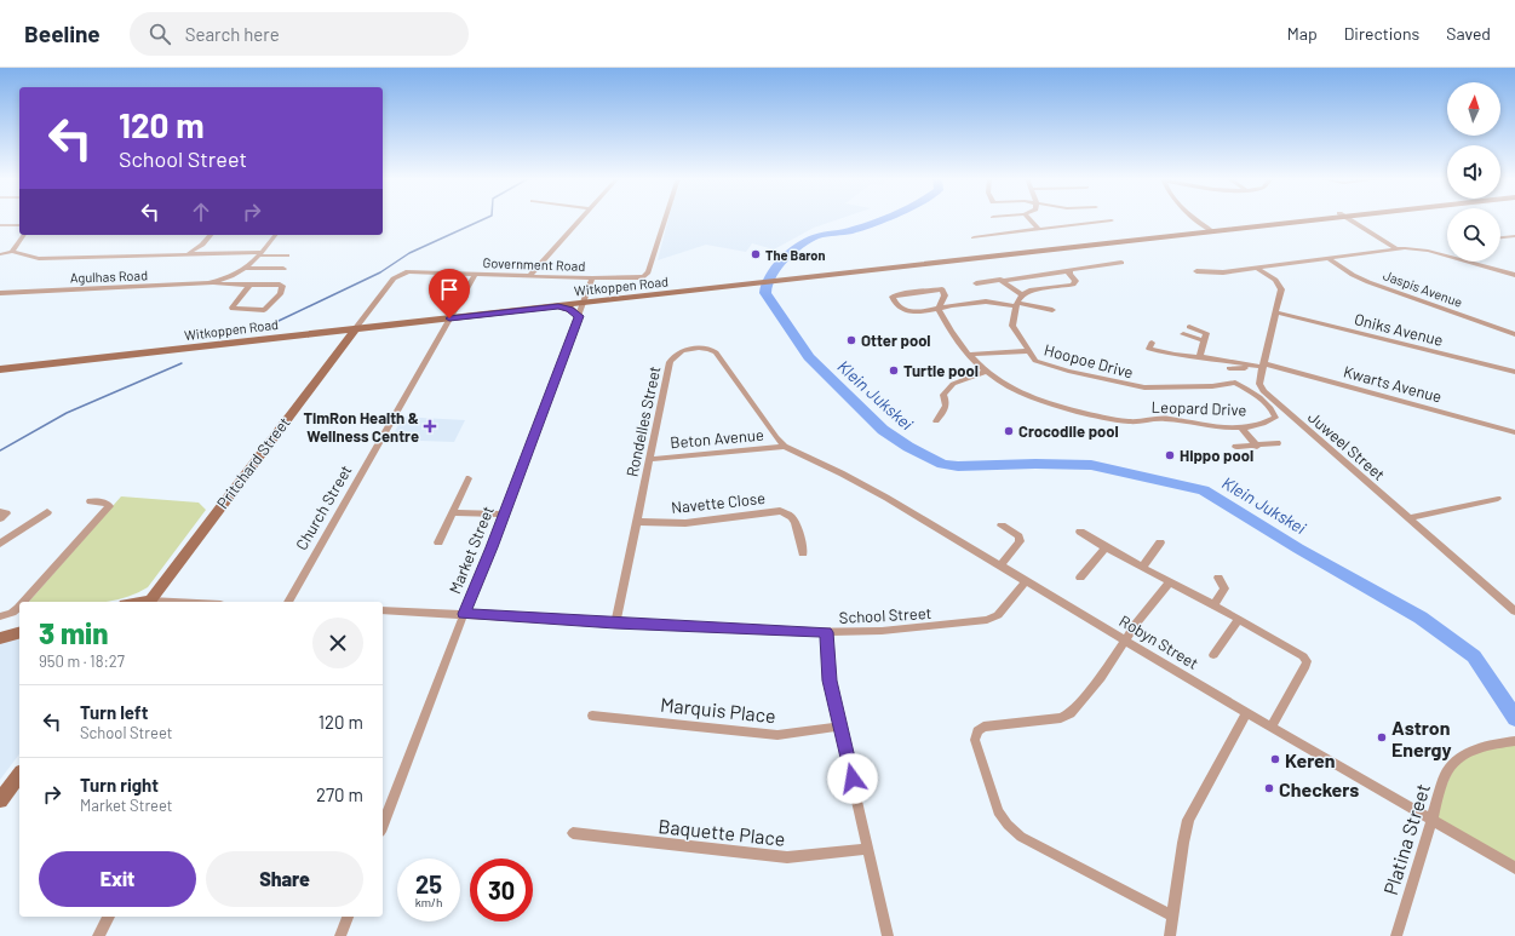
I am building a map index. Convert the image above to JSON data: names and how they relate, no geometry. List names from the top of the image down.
{
  "streets": {
    "main road": ["Witkoppen Road", "Pritchard Street"],
    "street": [
      "Government Road",
      "Agulhas Road",
      "Jaspis Avenue",
      "Oniks Avenue",
      "Hoopoe Drive",
      "Kwarts Avenue",
      "Leopard Drive",
      "Rondelles Street",
      "Beton Avenue",
      "Juweel Street",
      "Navette Close",
      "Church Street",
      "Market Street",
      "School Street",
      "Robyn Street",
      "Marquis Place",
      "Baquette Place",
      "Platina Street"
    ]
  },
  "crossings": [
    ["Government Road", "Pritchard Street"],
    ["Government Road", "Church Street"],
    ["Government Road", "Market Street"],
    ["Witkoppen Road", "Pritchard Street"],
    ["Witkoppen Road", "Church Street"],
    ["Witkoppen Road", "Market Street"],
    ["Hoopoe Drive", "Leopard Drive"],
    ["Kwarts Avenue", "Juweel Street"],
    ["Rondelles Street", "Beton Avenue"],
    ["Rondelles Street", "Navette Close"],
    ["Rondelles Street", "School Street"],
    ["Rondelles Street", "Robyn Street"],
    ["Beton Avenue", "Robyn Street"],
    ["Market Street", "School Street"],
    ["School Street", "Robyn Street"],
    ["Robyn Street", "Platina Street"]
  ],
  "water": ["Klein Jukskei"],
  "places": {
    "other": [
      "The Baron",
      "Otter pool",
      "Turtle pool",
      "Crocodile pool",
      "Hippo pool",
      "Astron Energy",
      "Keren",
      "Checkers"
    ],
    "health": ["TimRon Health & Wellness Centre"]
  },
  "north": "top",
  "page": {
    "header": "Beeline",
    "search": "Search here",
    "nav": ["Map", "Directions", "Saved"],
    "turn": ["120 m", "School Street"],
    "heading": ["3 min", "950 m · 18:27"],
    "list": [
      {
        "name": "Turn left",
        "note": "School Street",
        "value": "120 m"
      },
      {
        "name": "Turn right",
        "note": "Market Street",
        "value": "270 m"
      }
    ],
    "buttons": ["Exit", "Share"],
    "speed": "25 km/h",
    "limit": "30"
  }
}
